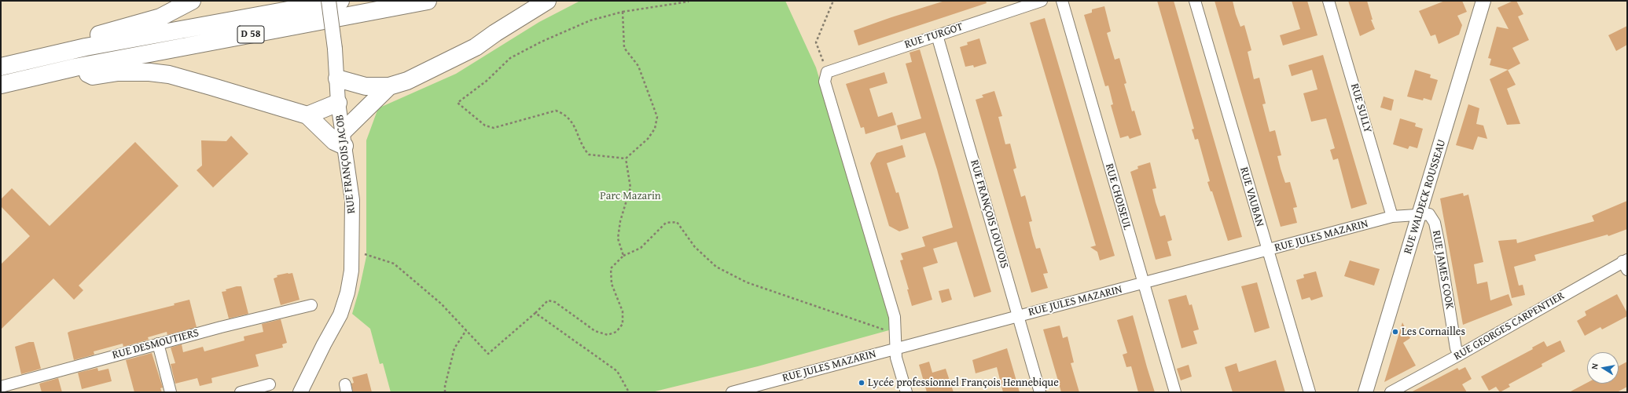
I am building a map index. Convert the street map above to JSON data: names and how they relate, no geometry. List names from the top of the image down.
{
  "streets": {
    "highway": ["D 58"],
    "street": [
      "RUE TURGOT",
      "RUE SULLY",
      "RUE FRANÇOIS JACOB",
      "RUE CHOISEUL",
      "RUE VAUBAN",
      "RUE WALDECK ROUSSEAU",
      "RUE FRANÇOIS LOUVOIS",
      "RUE JULES MAZARIN",
      "RUE JAMES COOK",
      "RUE GEORGES CARPENTIER",
      "RUE DESMOUTIERS"
    ]
  },
  "crossings": [
    ["RUE TURGOT", "RUE FRANÇOIS LOUVOIS"],
    ["RUE SULLY", "RUE JULES MAZARIN"],
    ["RUE CHOISEUL", "RUE JULES MAZARIN"],
    ["RUE VAUBAN", "RUE JULES MAZARIN"],
    ["RUE WALDECK ROUSSEAU", "RUE JULES MAZARIN"],
    ["RUE WALDECK ROUSSEAU", "RUE JAMES COOK"],
    ["RUE FRANÇOIS LOUVOIS", "RUE JULES MAZARIN"],
    ["RUE JULES MAZARIN", "RUE JAMES COOK"],
    ["RUE JAMES COOK", "RUE GEORGES CARPENTIER"]
  ],
  "parks": ["Parc Mazarin"],
  "places": ["Les Cornailles", "Lycée professionnel François Hennebique"],
  "north": "left"
}
